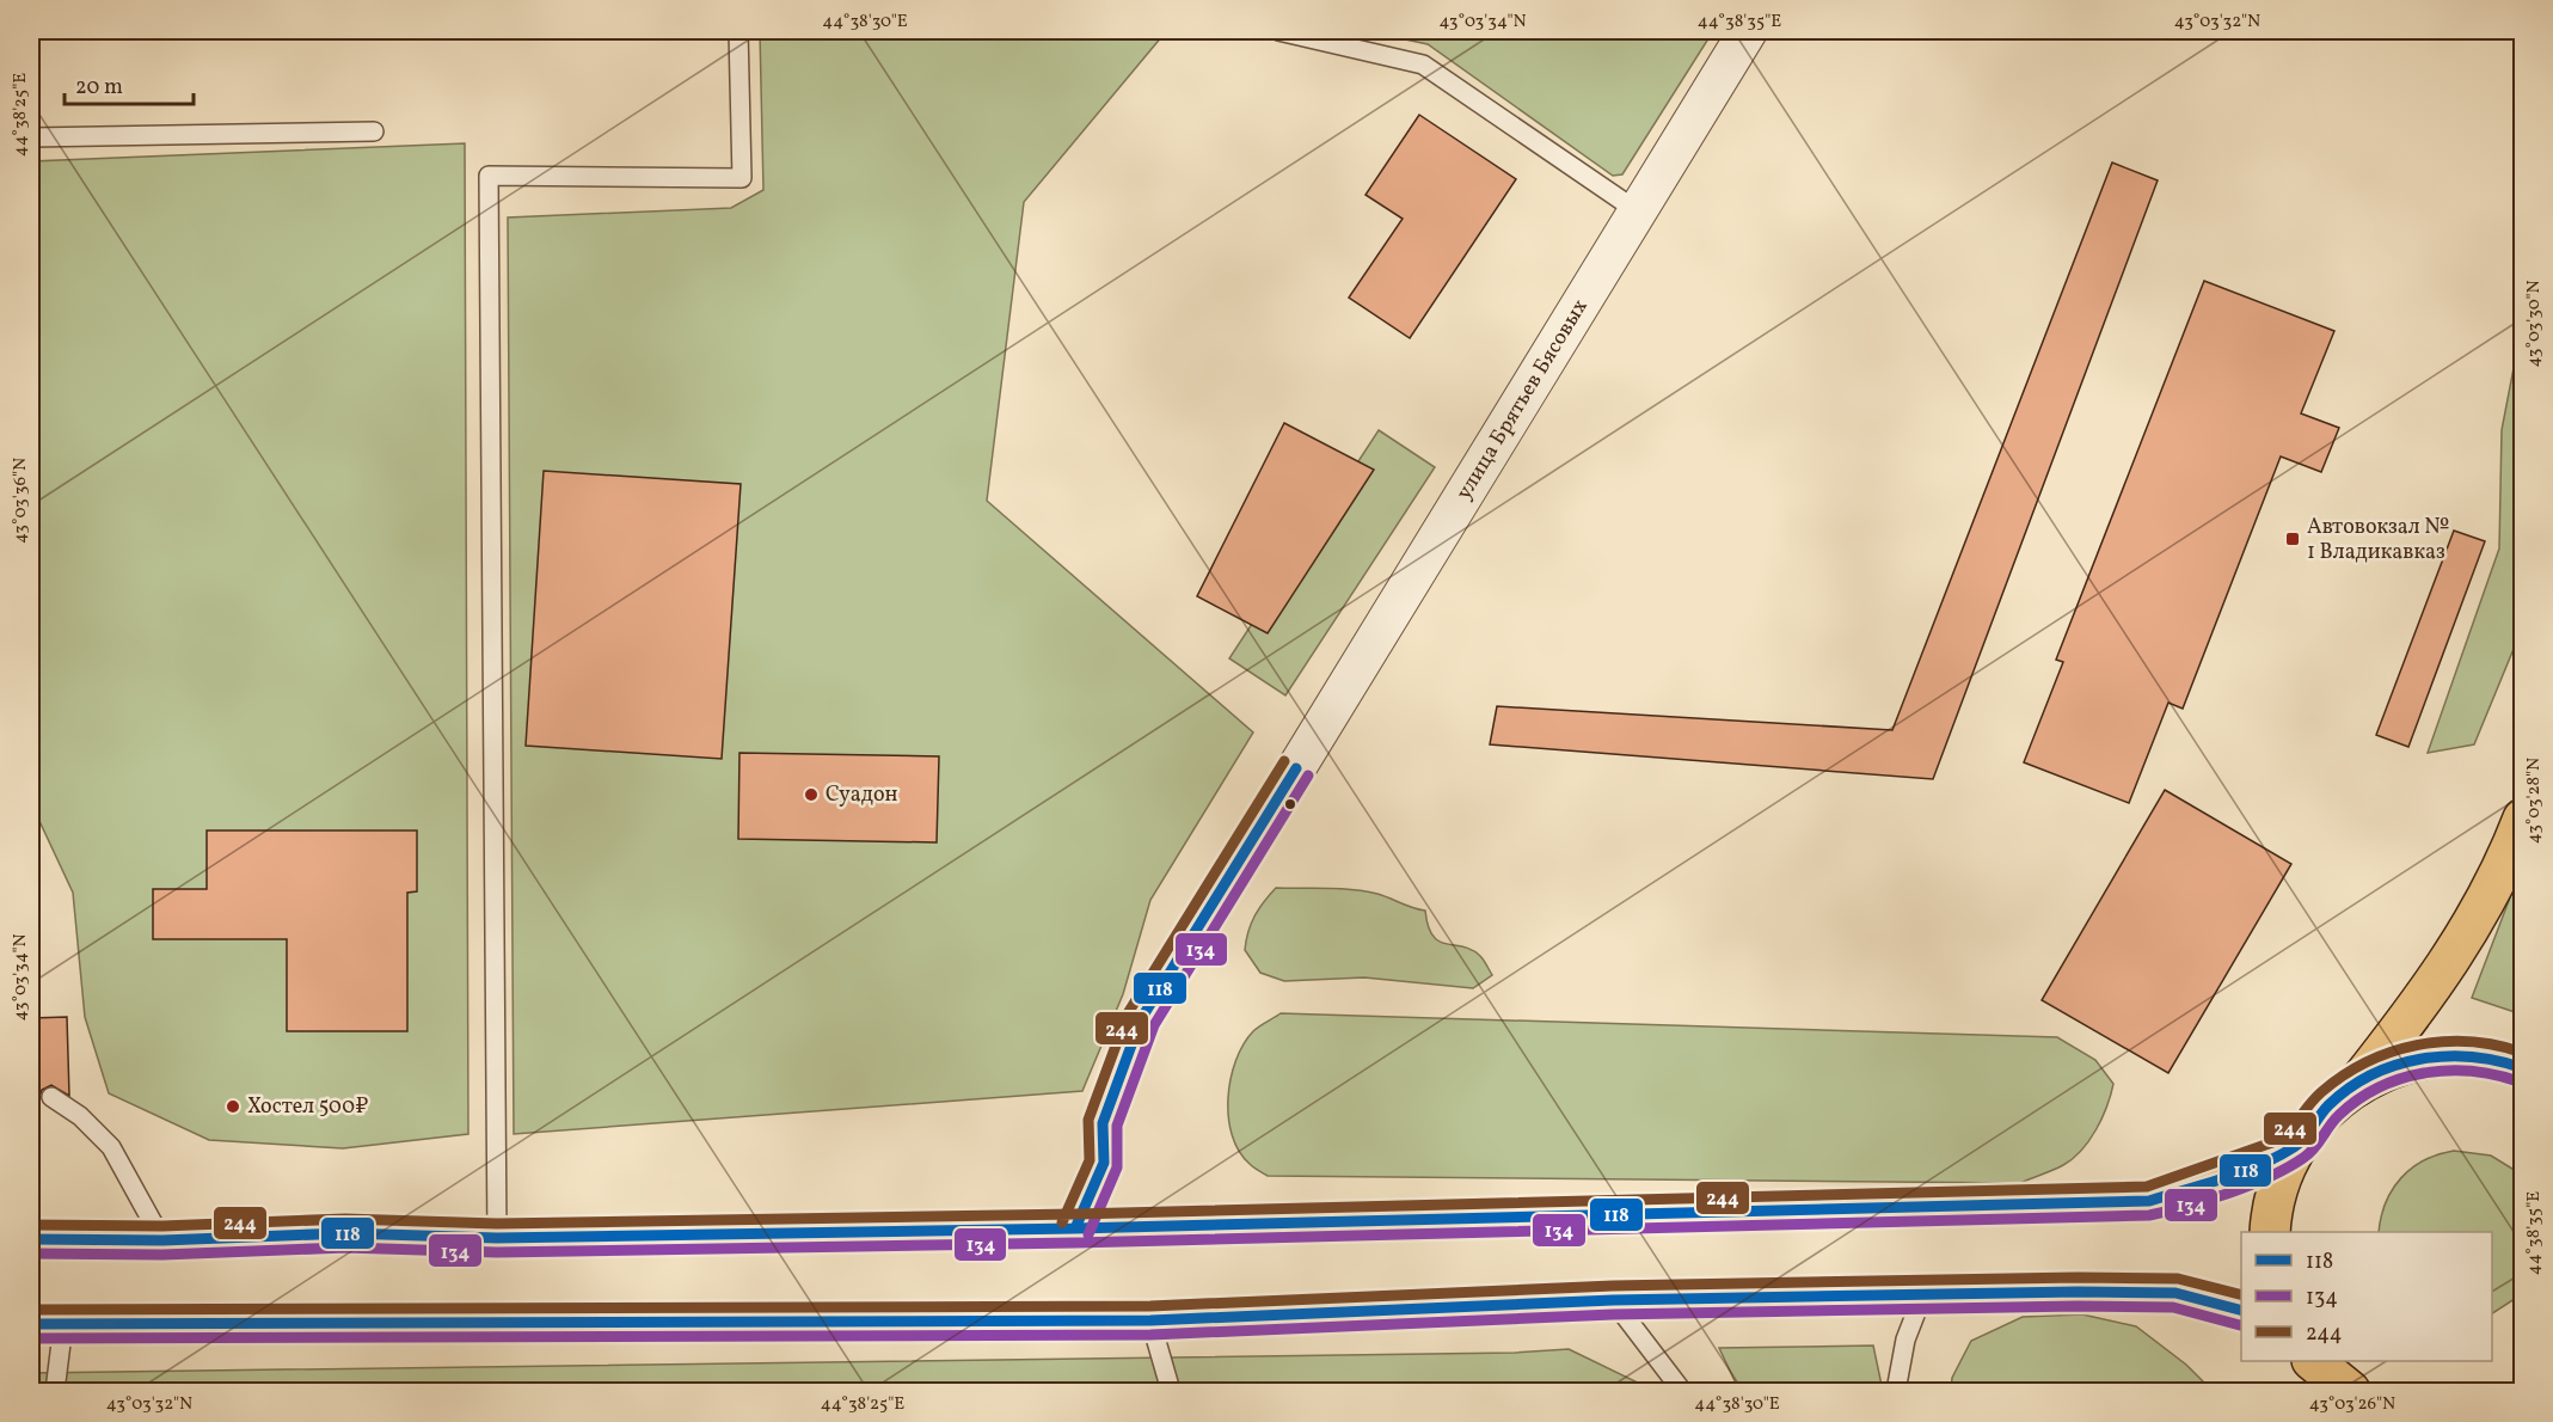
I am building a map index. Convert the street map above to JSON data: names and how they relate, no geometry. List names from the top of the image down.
{
  "streets": {
    "street": ["улица Брятьев Бясовых"]
  },
  "places": {
    "transit": ["Автовокзал № 1 Владикавказ"],
    "other": ["Суадон", "Хостел 500₽"]
  },
  "lines": ["transit line 244", "transit line 118", "transit line 134"],
  "legend": ["118", "134", "244"],
  "scale_bar": "20 m",
  "coordinates": [
    "44°38'30\"E",
    "43°03'34\"N",
    "44°38'35\"E",
    "43°03'32\"N",
    "44°38'25\"E",
    "43°03'30\"N",
    "43°03'36\"N",
    "43°03'28\"N",
    "43°03'26\"N"
  ]
}
